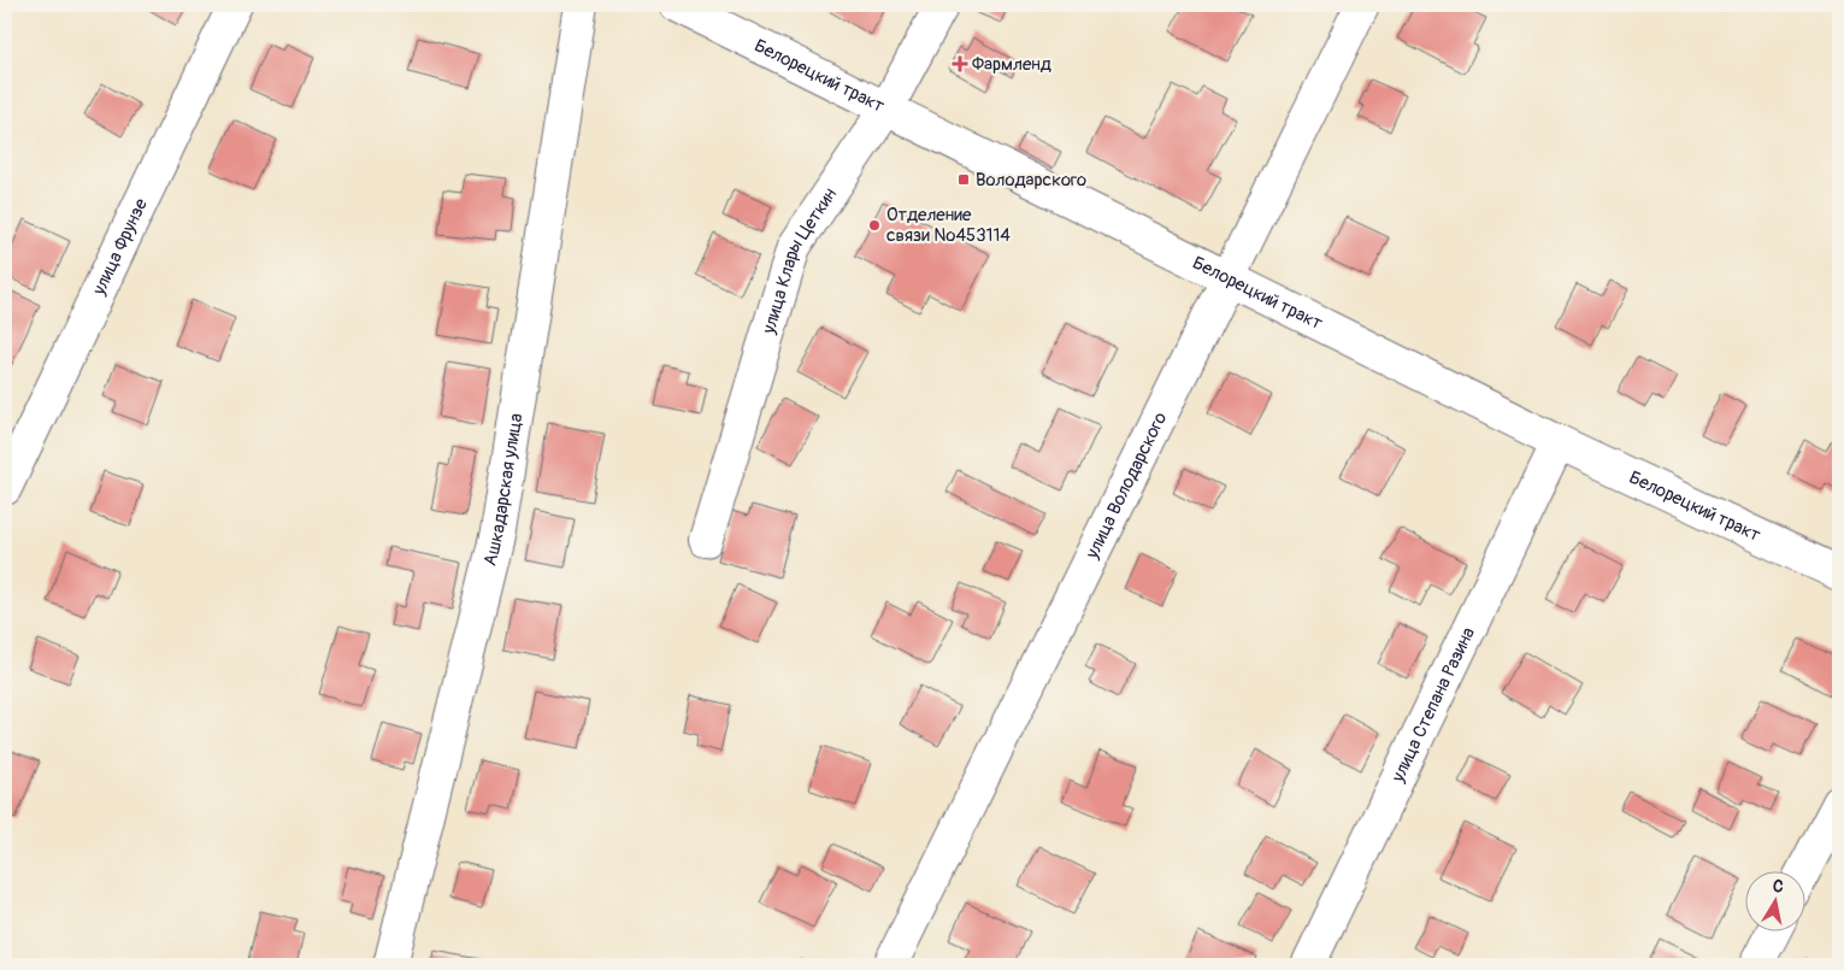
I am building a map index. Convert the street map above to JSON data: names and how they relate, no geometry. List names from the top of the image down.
{
  "streets": {
    "street": [
      "Белорецкий тракт",
      "улица Фрунзе",
      "улица Клары Цеткин",
      "улица Володарского",
      "Ашкадарская улица",
      "улица Степана Разина"
    ]
  },
  "crossings": [
    ["Белорецкий тракт", "улица Клары Цеткин"],
    ["Белорецкий тракт", "улица Володарского"],
    ["Белорецкий тракт", "улица Степана Разина"]
  ],
  "places": {
    "health": ["Фармленд"],
    "transit": ["Володарского"],
    "other": ["Отделение связи №453114"]
  },
  "north": "top"
}
